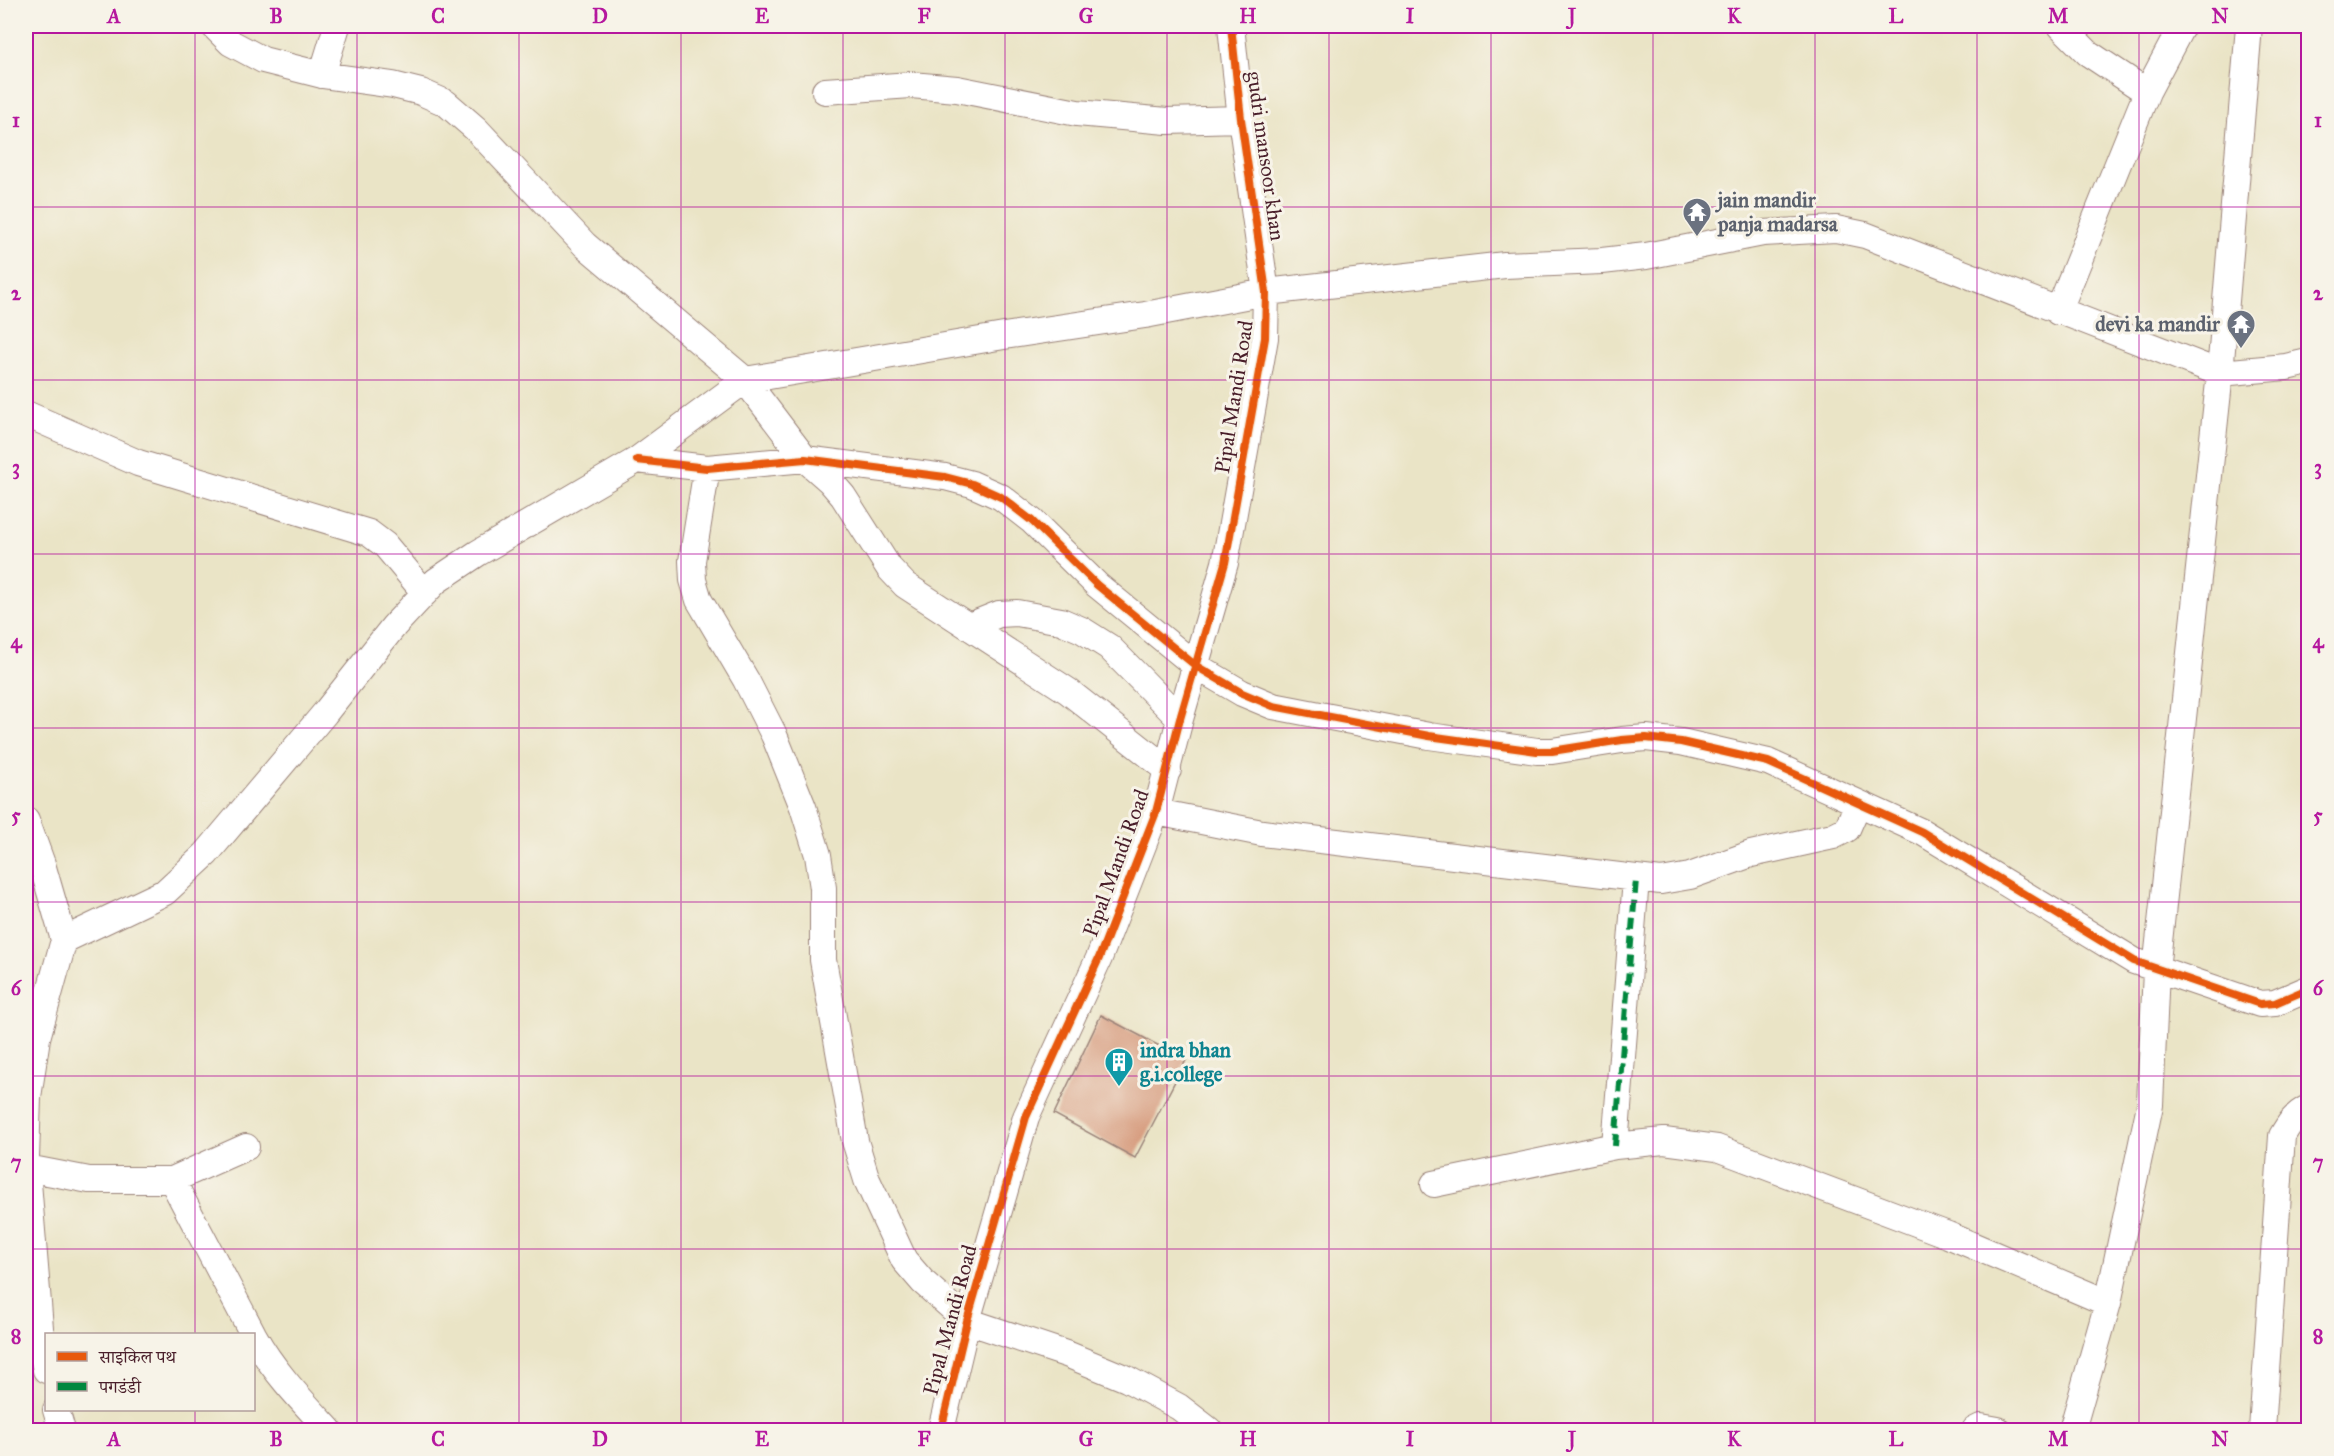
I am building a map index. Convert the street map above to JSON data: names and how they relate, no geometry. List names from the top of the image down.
{
  "streets": {
    "street": ["gudri mansoor khan", "Pipal Mandi Road"]
  },
  "crossings": [
    ["gudri mansoor khan", "Pipal Mandi Road"]
  ],
  "places": {
    "temple": ["jain mandir panja madarsa", "devi ka mandir"],
    "building": ["indra bhan g.i.college"]
  },
  "legend": ["साइकिल पथ", "पगडंडी"],
  "grid": {
    "columns": [
      "A",
      "B",
      "C",
      "D",
      "E",
      "F",
      "G",
      "H",
      "I",
      "J",
      "K",
      "L",
      "M",
      "N"
    ],
    "rows": [
      "1",
      "2",
      "3",
      "4",
      "5",
      "6",
      "7",
      "8"
    ]
  }
}
